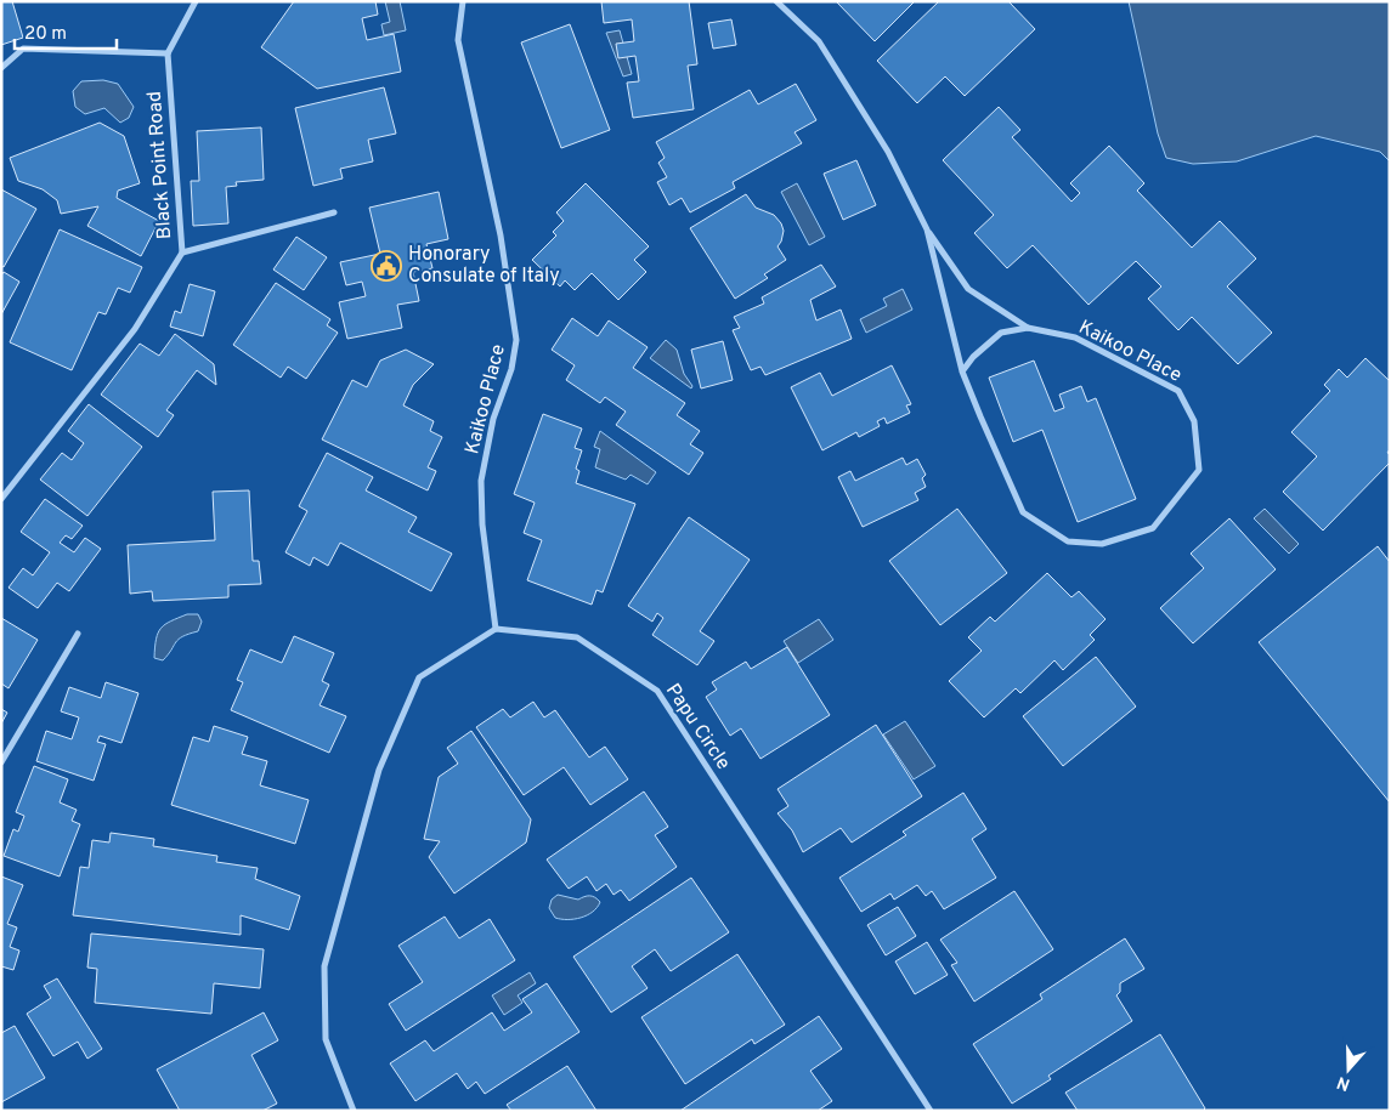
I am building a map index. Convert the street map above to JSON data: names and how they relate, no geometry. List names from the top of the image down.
{
  "streets": {
    "street": ["Black Point Road", "Kaikoo Place", "Papu Circle"]
  },
  "crossings": [
    ["Kaikoo Place", "Papu Circle"]
  ],
  "places": {
    "public building": ["Honorary Consulate of Italy"]
  },
  "scale_bar": "20 m",
  "north": "bottom"
}
